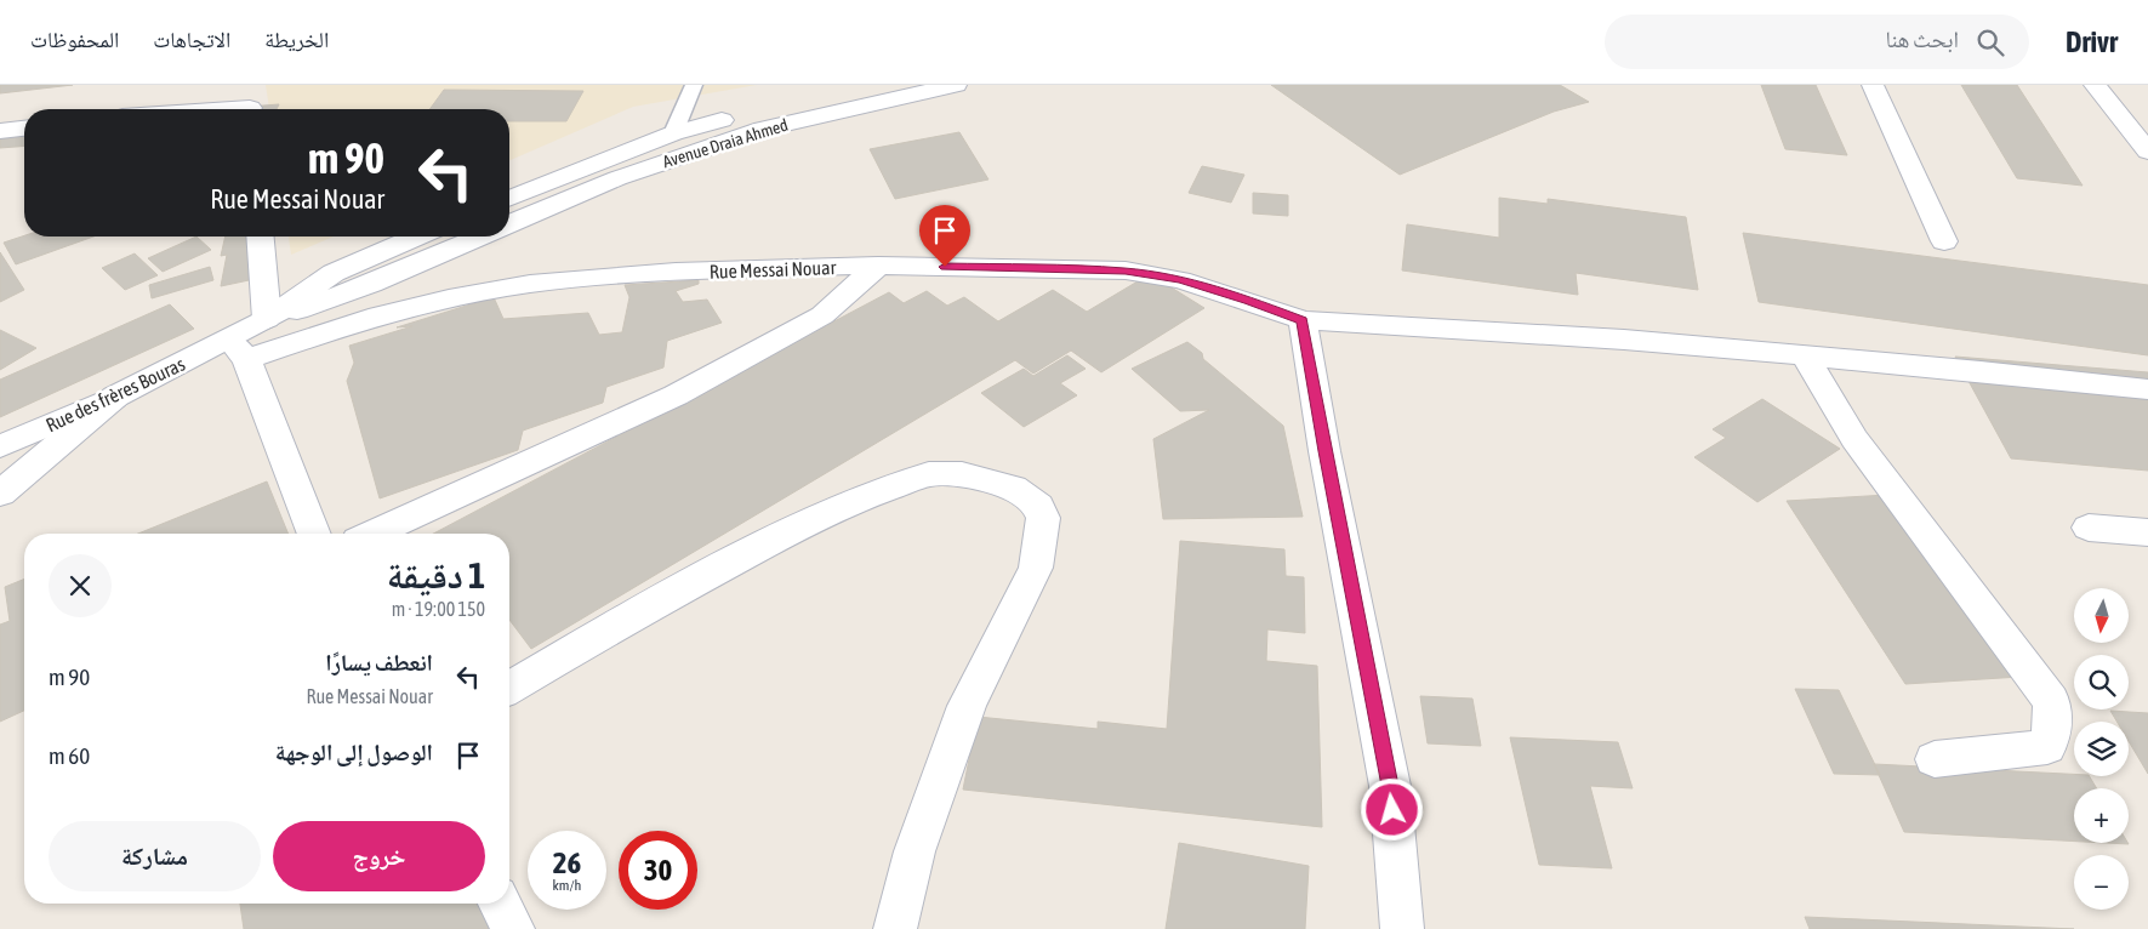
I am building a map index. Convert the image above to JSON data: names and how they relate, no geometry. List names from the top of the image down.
{
  "streets": {
    "street": ["Avenue Draia Ahmed", "Rue Messai Nouar", "Rue des frères Bouras"]
  },
  "crossings": [
    ["Rue Messai Nouar", "Rue des frères Bouras"]
  ],
  "north": "bottom",
  "page": {
    "header": "Drivr",
    "search": "ابحث هنا",
    "nav": ["الخريطة", "الاتجاهات", "المحفوظات"],
    "turn": ["90 m", "Rue Messai Nouar"],
    "heading": ["1 دقيقة", "150 m · 19:00"],
    "map_buttons": ["+", "−"],
    "list": [
      {
        "name": "انعطف يسارًا",
        "note": "Rue Messai Nouar",
        "value": "90 m"
      },
      {
        "name": "الوصول إلى الوجهة",
        "value": "60 m"
      }
    ],
    "buttons": ["خروج", "مشاركة"],
    "speed": "26 km/h",
    "limit": "30"
  }
}
